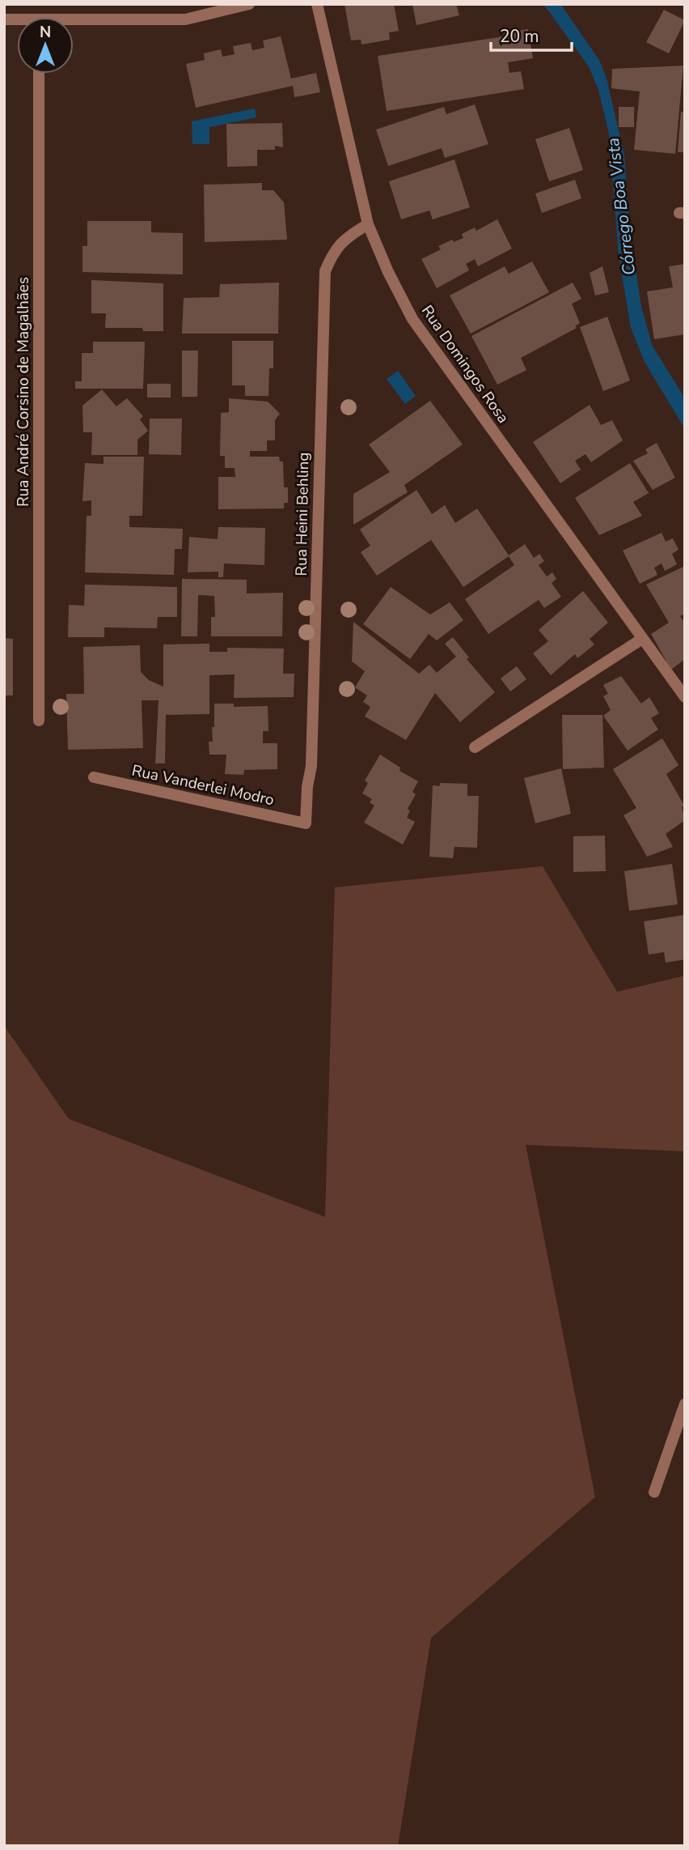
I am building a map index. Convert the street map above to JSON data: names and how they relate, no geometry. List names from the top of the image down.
{
  "streets": {
    "street": [
      "Rua Domingos Rosa",
      "Rua André Corsino de Magalhães",
      "Rua Heini Behling",
      "Rua Vanderlei Modro"
    ]
  },
  "crossings": [
    ["Rua Domingos Rosa", "Rua Heini Behling"],
    ["Rua Heini Behling", "Rua Vanderlei Modro"]
  ],
  "water": ["Córrego Boa Vista"],
  "scale_bar": "20 m",
  "north": "top"
}
